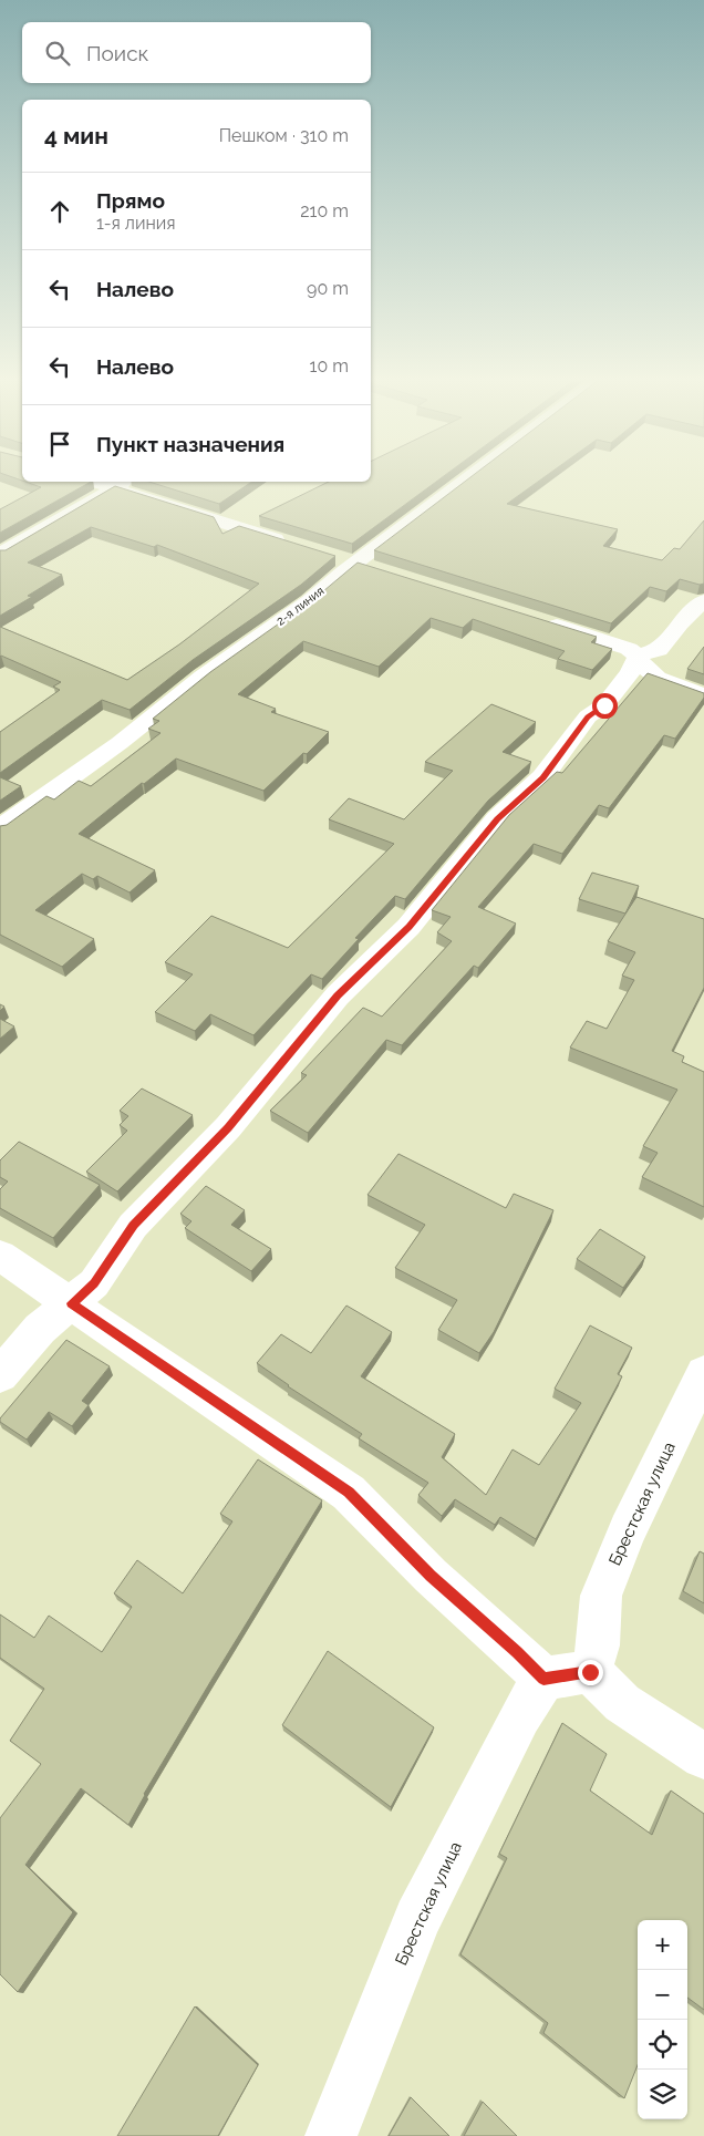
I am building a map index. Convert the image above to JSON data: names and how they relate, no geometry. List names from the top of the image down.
{
  "streets": {
    "street": ["2-я линия", "Брестская улица"]
  },
  "page": {
    "search": "Поиск",
    "heading": ["4 мин", "Пешком · 310 m"],
    "list": [
      ["Прямо", "1-я линия", "210 m"],
      ["Налево", "90 m"],
      ["Налево", "10 m"],
      "Пункт назначения"
    ],
    "map_buttons": ["+", "−"]
  }
}
